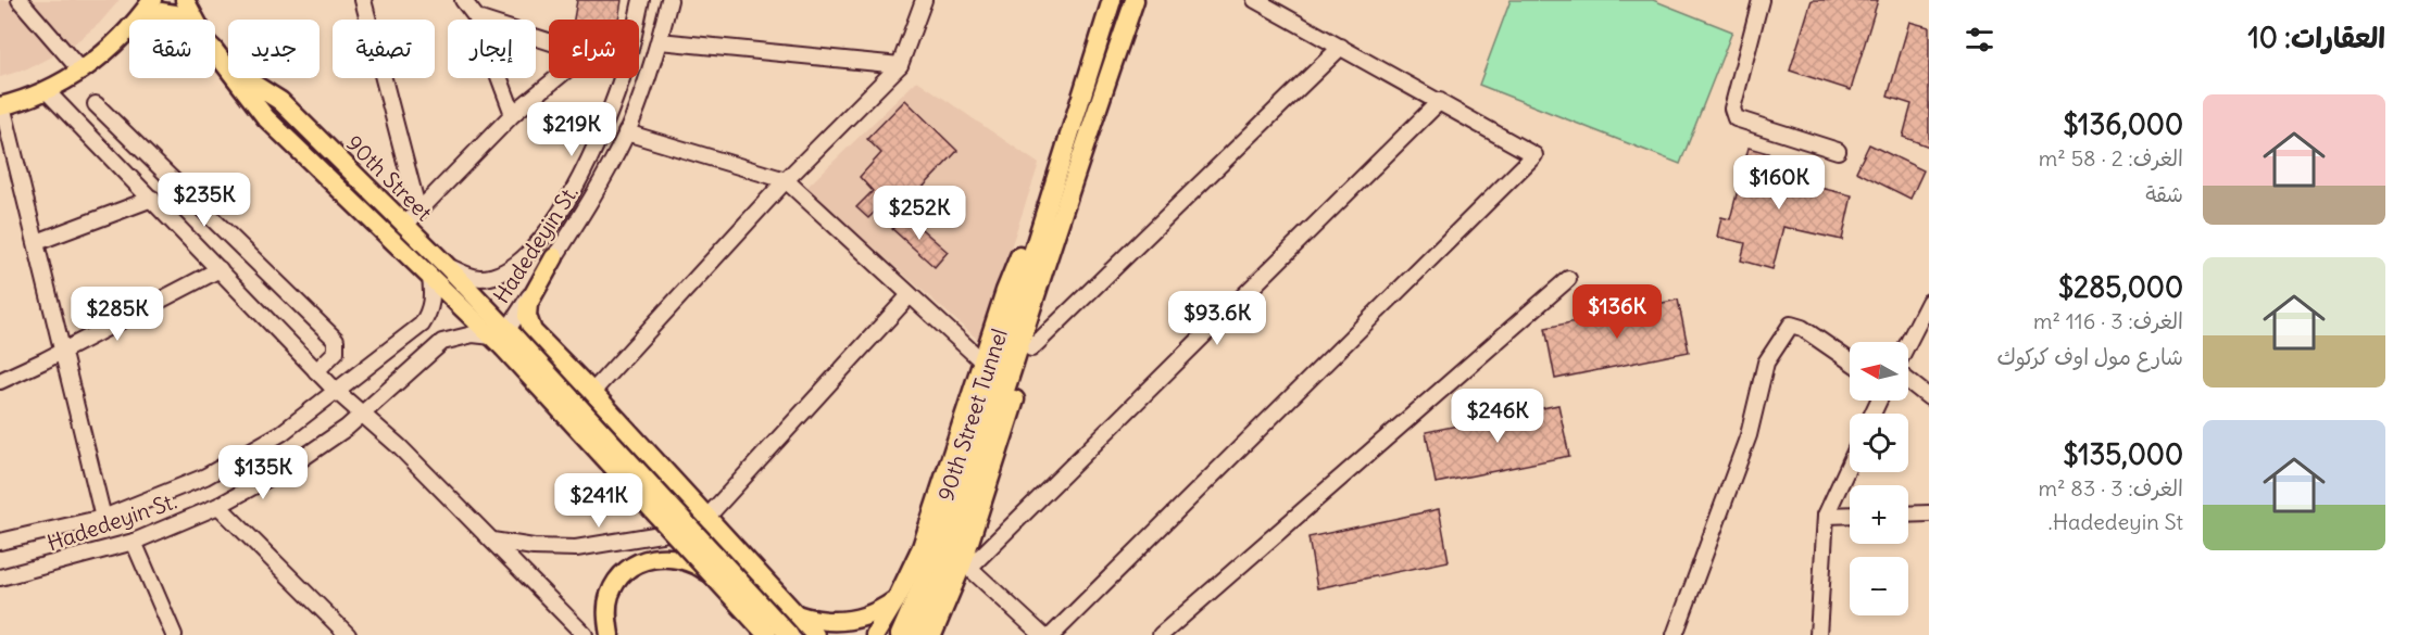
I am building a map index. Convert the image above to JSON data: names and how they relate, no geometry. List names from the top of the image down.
{
  "streets": {
    "main road": ["90th Street", "90th Street Tunnel"],
    "street": ["Hadedeyin St."]
  },
  "crossings": [
    ["90th Street", "Hadedeyin St."]
  ],
  "north": "left",
  "page": {
    "heading": "العقارات: 10",
    "chip": [
      "شراء",
      "إيجار",
      "تصفية",
      "جديد",
      "شقة"
    ],
    "list": [
      {
        "name": "$136,000",
        "note": "الغرف: 2 · 58 m² · شقة"
      },
      {
        "name": "$285,000",
        "note": "الغرف: 3 · 116 m² · شارع مول اوف كركوك"
      },
      {
        "name": "$135,000",
        "note": "الغرف: 3 · 83 m² · Hadedeyin St."
      }
    ],
    "price": [
      "$219K",
      "$160K",
      "$235K",
      "$252K",
      "$136K",
      "$285K",
      "$93.6K",
      "$246K",
      "$135K",
      "$241K"
    ],
    "map_buttons": ["+", "−"]
  }
}
